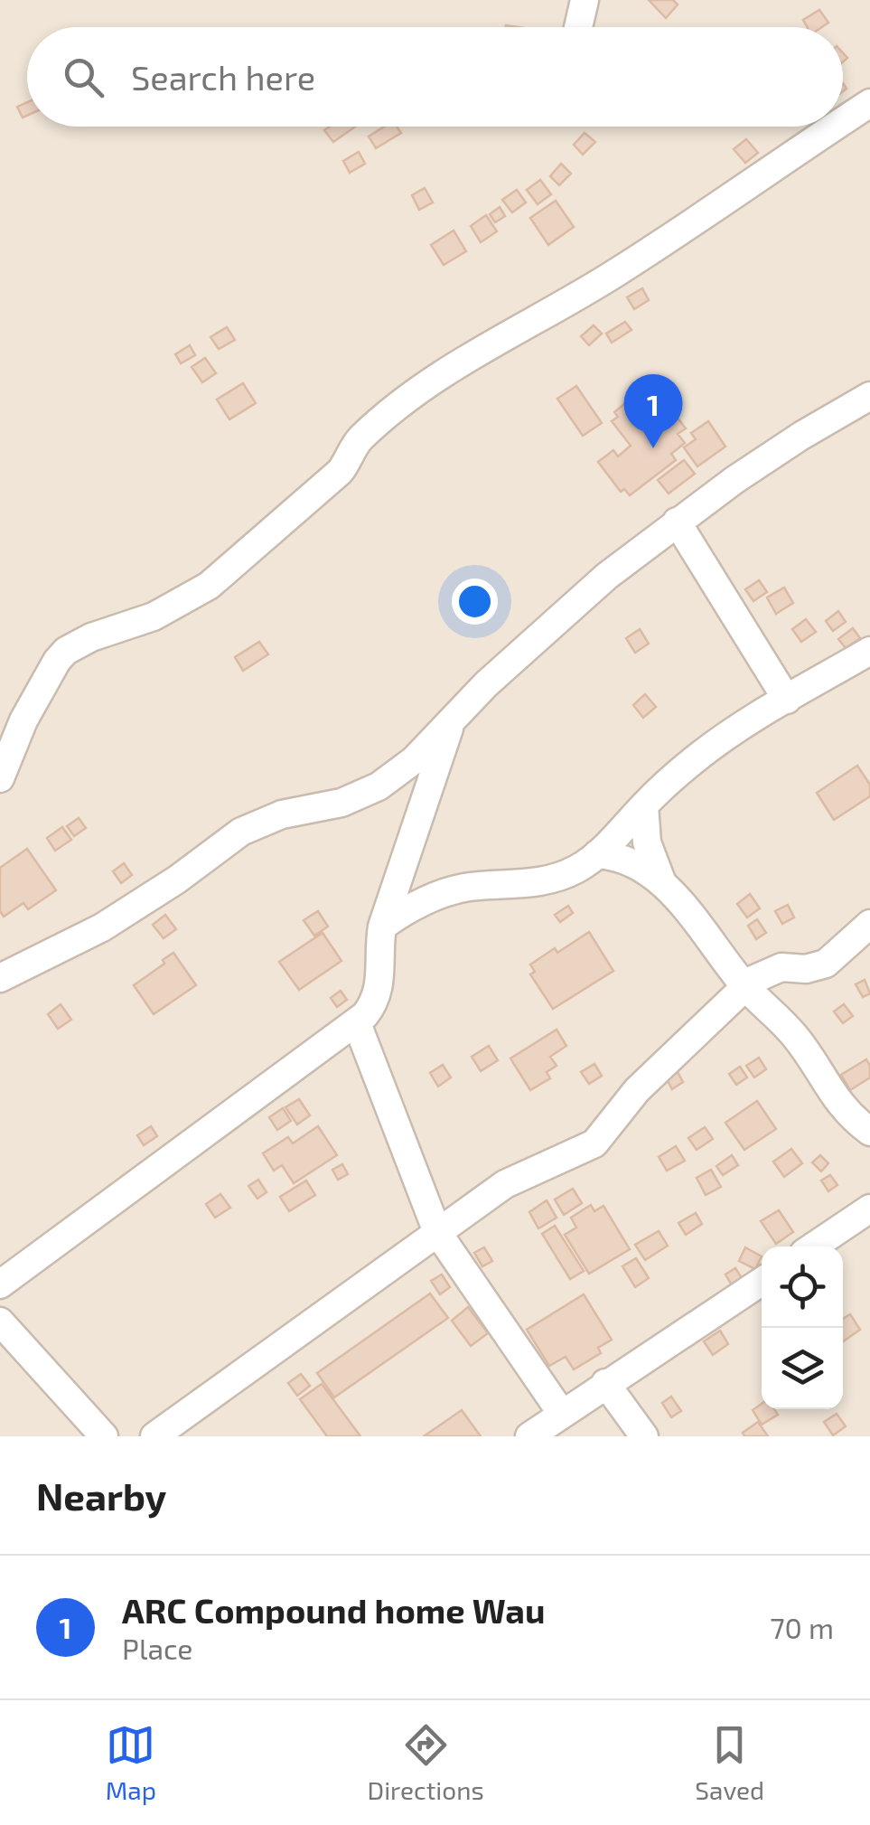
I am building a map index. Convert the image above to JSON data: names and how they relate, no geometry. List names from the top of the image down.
{
  "page": {
    "search": "Search here",
    "pins": "1",
    "heading": "Nearby",
    "list": [
      {
        "mark": "1",
        "name": "ARC Compound home Wau",
        "note": "Place",
        "value": "70 m"
      }
    ],
    "nav": ["Map", "Directions", "Saved"]
  }
}
